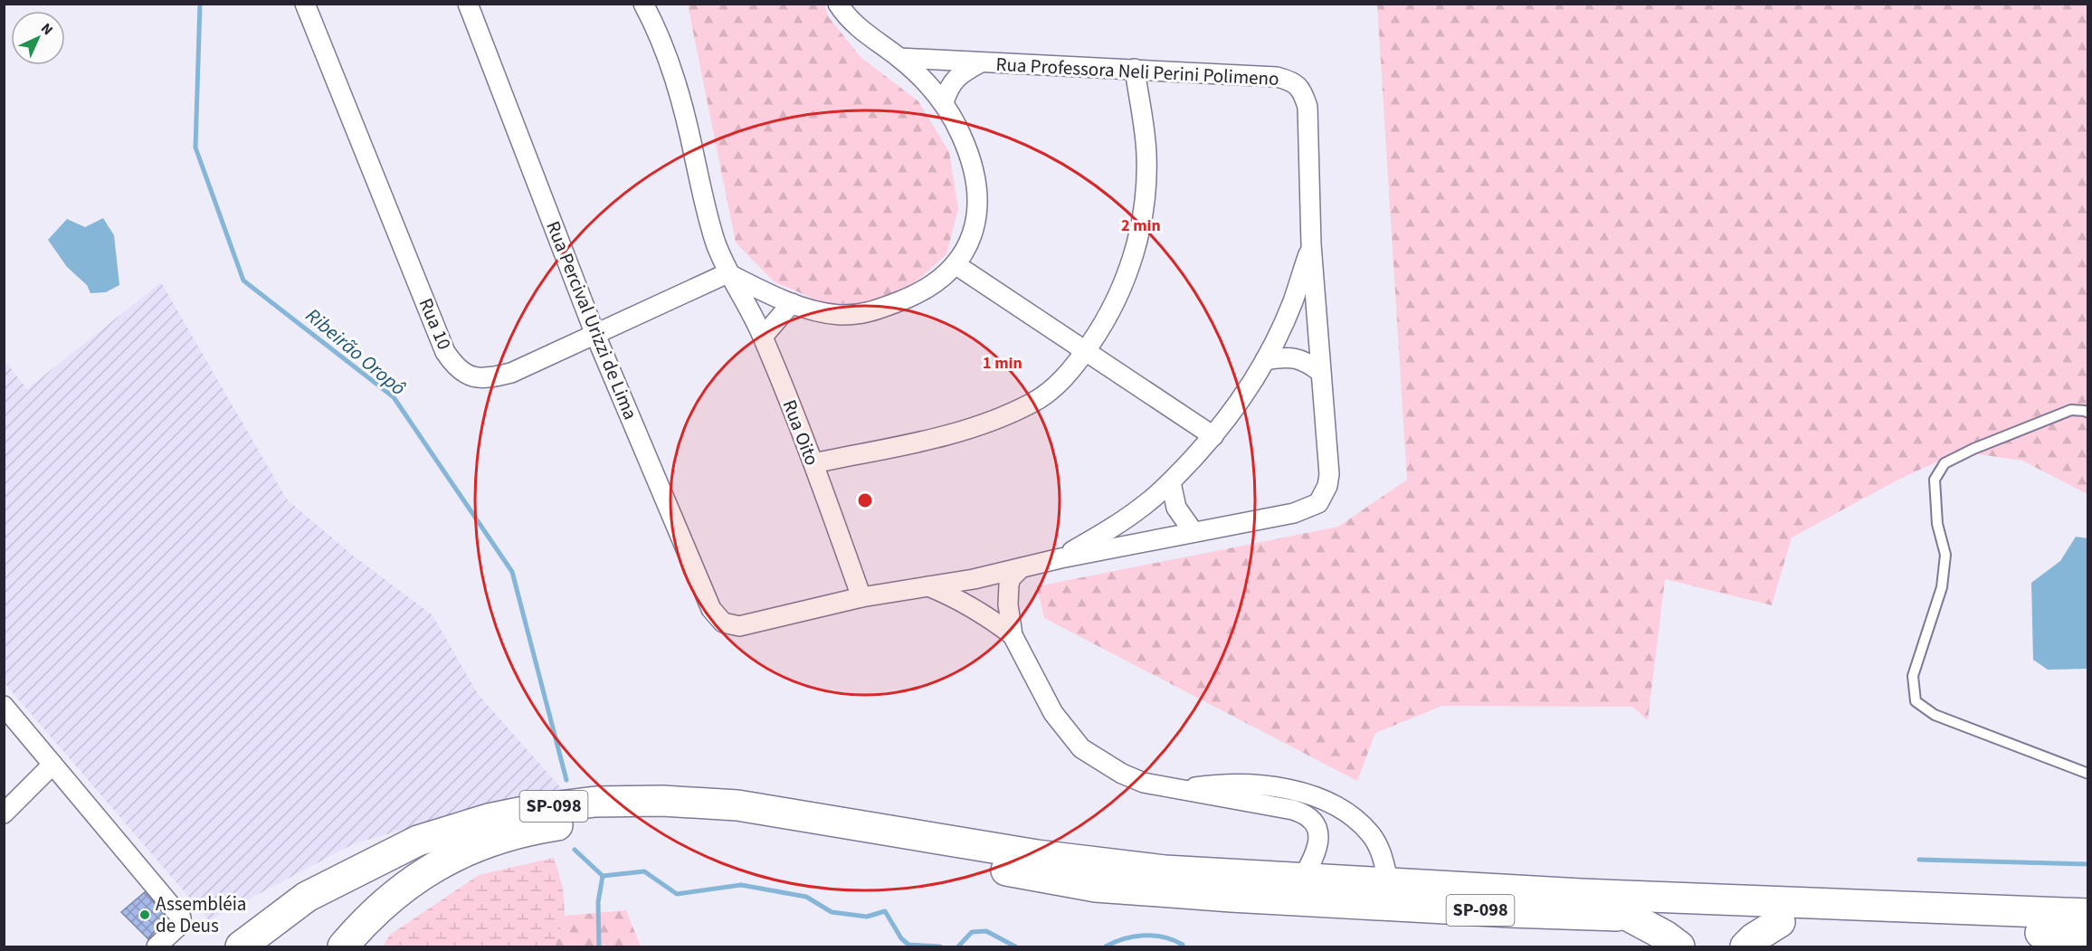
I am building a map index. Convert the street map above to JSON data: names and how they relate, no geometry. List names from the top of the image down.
{
  "streets": {
    "highway": ["SP-098"],
    "street": [
      "Rua Professora Neli Perini Polimeno",
      "Rua Percival Urizzi de Lima",
      "Rua 10",
      "Rua Oito"
    ]
  },
  "crossings": [
    ["Rua Percival Urizzi de Lima", "Rua 10"],
    ["Rua Percival Urizzi de Lima", "Rua Oito"],
    ["Rua 10", "Rua Oito"]
  ],
  "water": ["Ribeirão Oropô"],
  "places": ["Assembléia de Deus"],
  "north": "top right",
  "rings": ["2 min", "1 min"]
}
